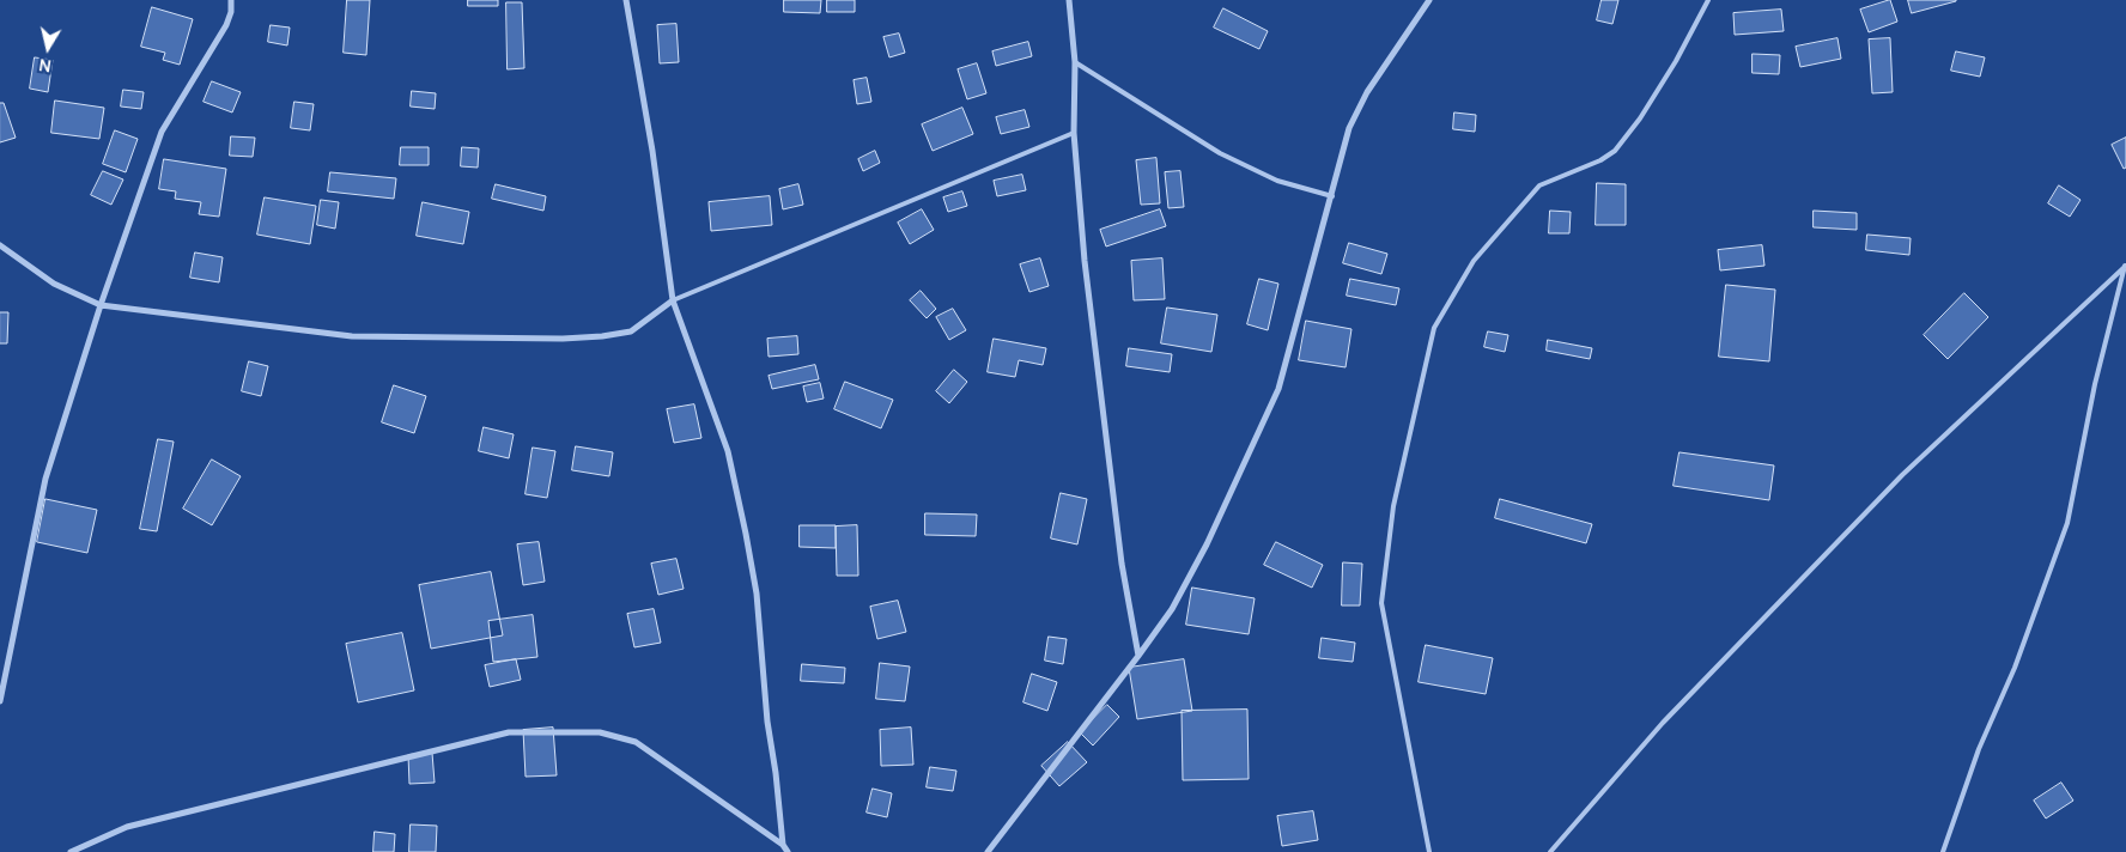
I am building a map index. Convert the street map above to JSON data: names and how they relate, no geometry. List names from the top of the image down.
{
  "north": "bottom"
}
